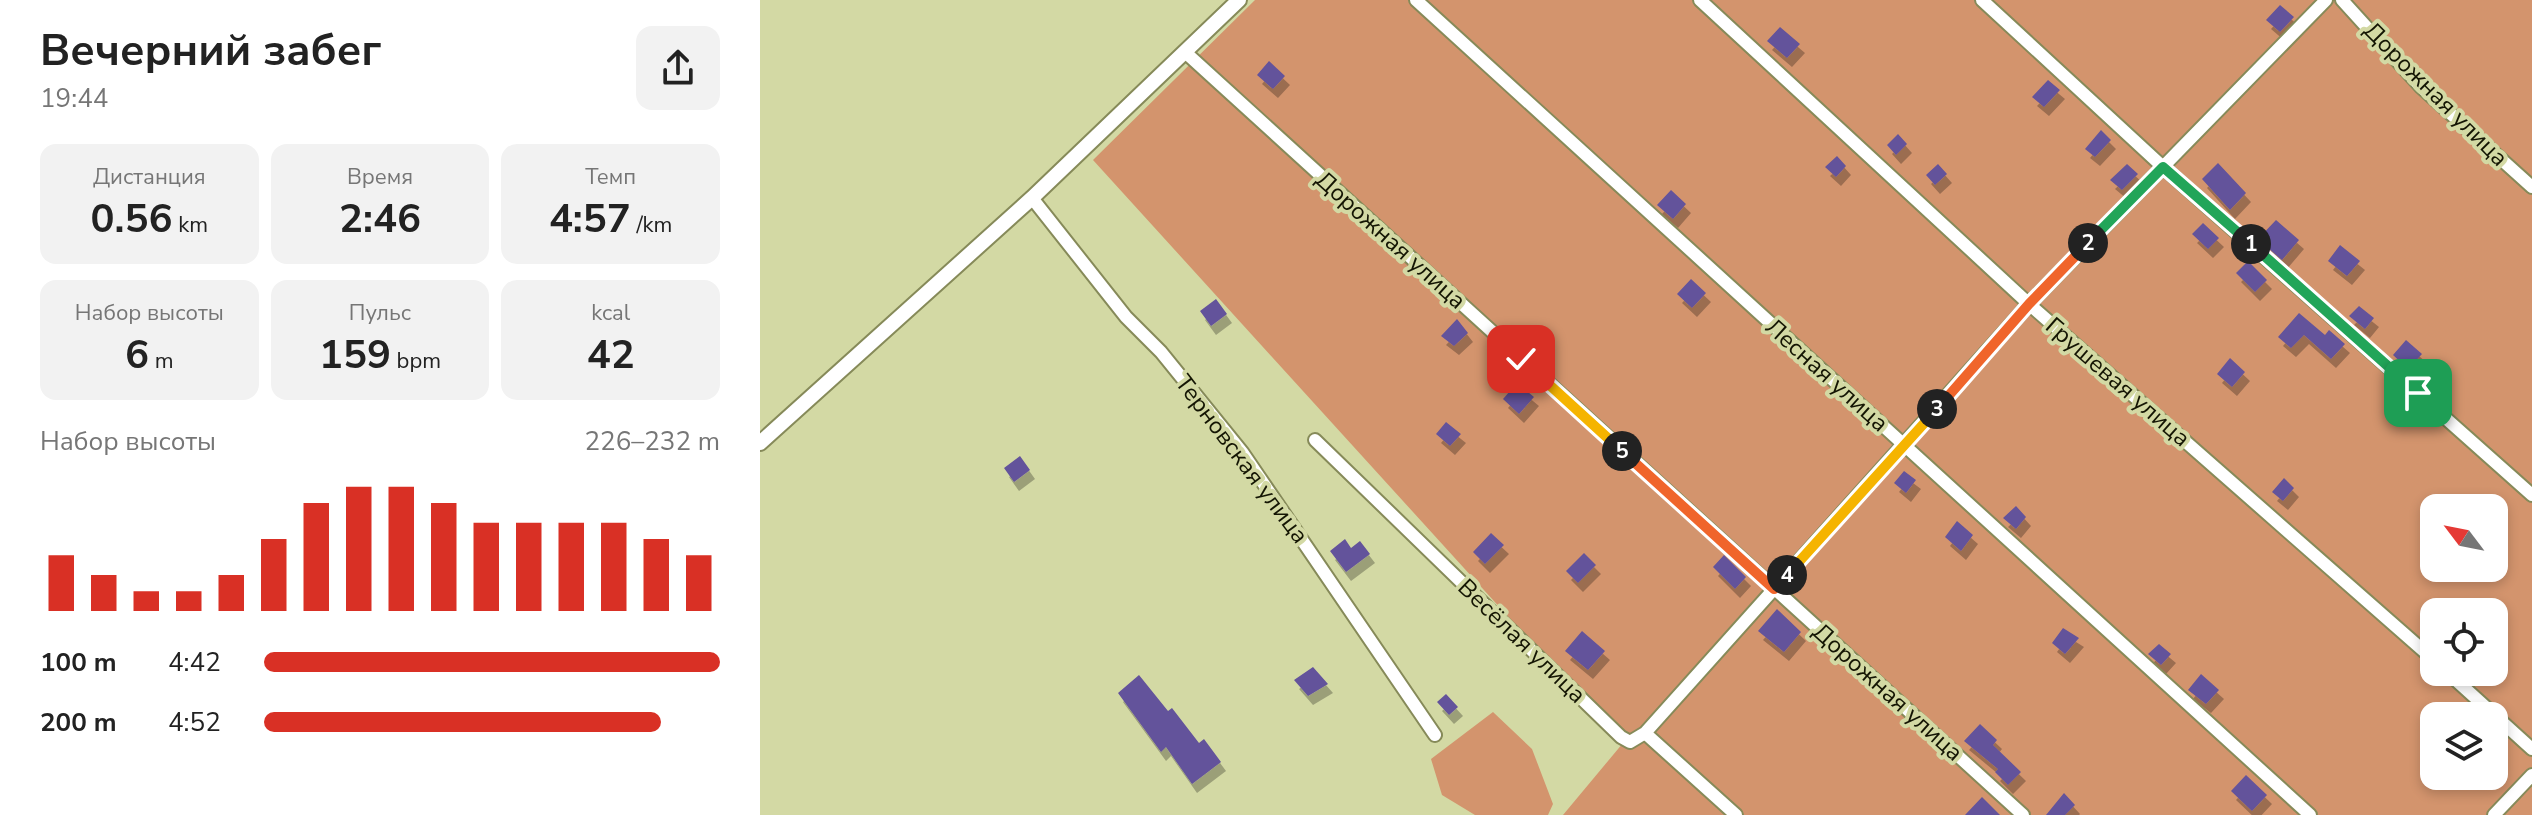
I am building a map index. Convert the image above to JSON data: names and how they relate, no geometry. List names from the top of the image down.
{
  "streets": {
    "street": [
      "Дорожная улица",
      "Лесная улица",
      "Грушевая улица",
      "Терновская улица",
      "Весёлая улица"
    ]
  },
  "north": "top left",
  "page": {
    "heading": ["Вечерний забег", "19:44"],
    "stats": [
      ["Дистанция", "0.56 km"],
      ["Время", "2:46"],
      ["Темп", "4:57 /km"],
      ["Набор высоты", "6 m"],
      ["Пульс", "159 bpm"],
      ["kcal", "42"]
    ],
    "pins": [
      "2",
      "1",
      "3",
      "5",
      "4"
    ],
    "chart": ["Набор высоты", "226–232 m"],
    "list": [
      {
        "name": "100 m",
        "note": "4:42"
      },
      {
        "name": "200 m",
        "note": "4:52"
      }
    ]
  }
}
